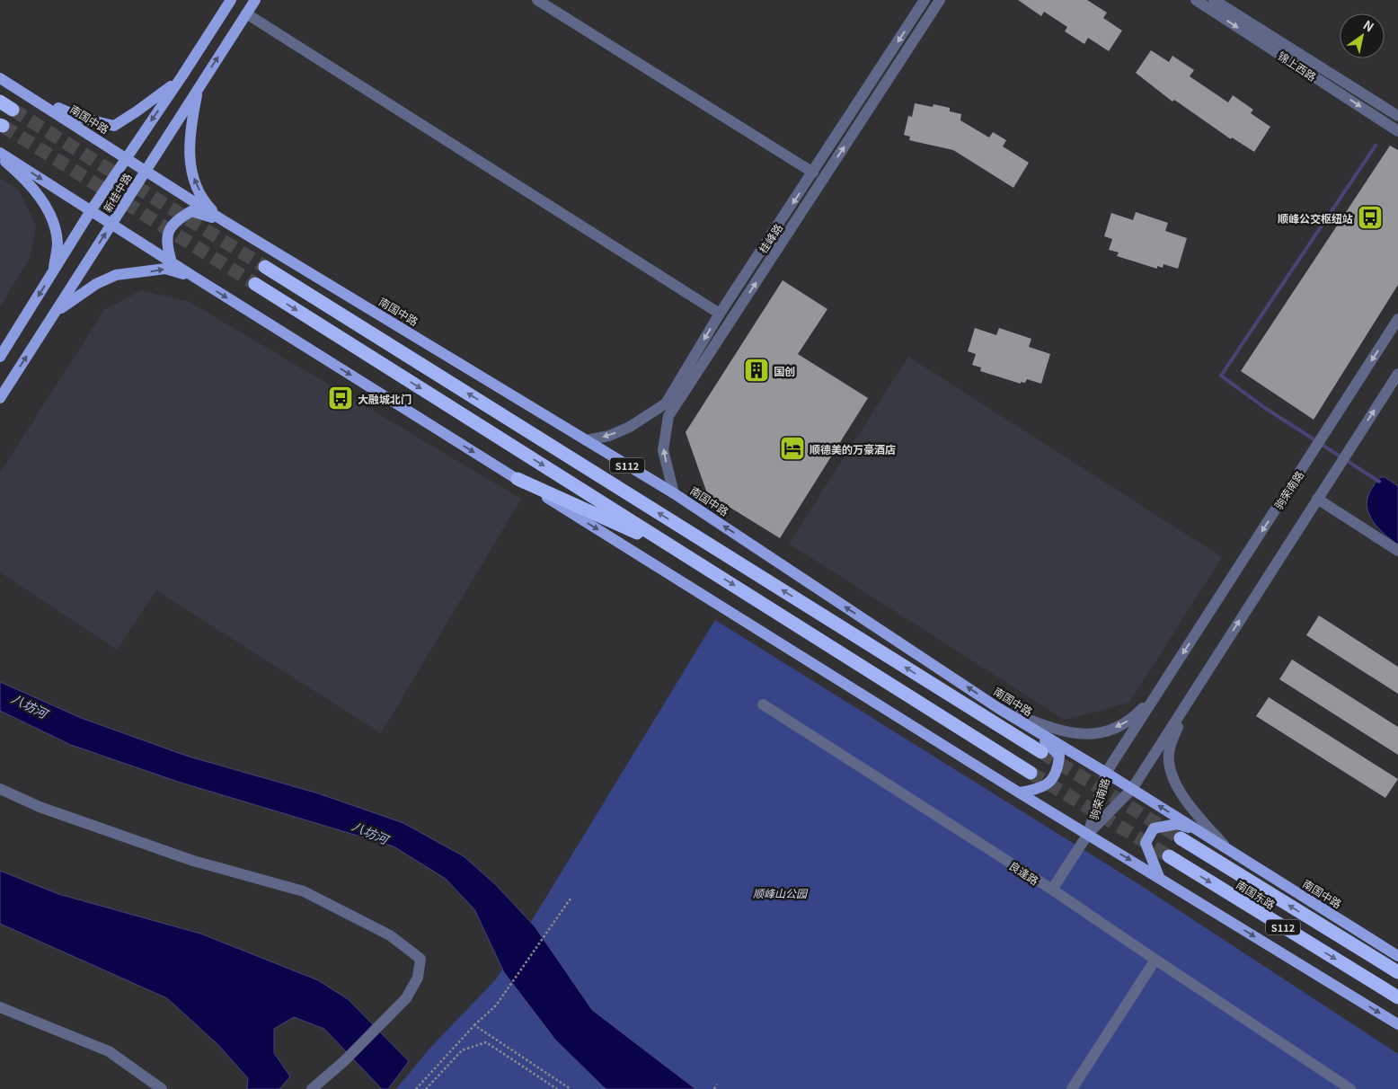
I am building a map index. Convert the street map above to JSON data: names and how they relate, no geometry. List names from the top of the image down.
{
  "streets": {
    "highway": ["S112", "南国东路"],
    "main road": ["南国中路", "新桂中路"],
    "street": [
      "锦上西路",
      "桂峰路",
      "驹荣南路",
      "良逢路"
    ]
  },
  "crossings": [
    ["南国中路", "新桂中路"],
    ["南国中路", "桂峰路"],
    ["南国中路", "驹荣南路"]
  ],
  "water": ["八坊河"],
  "parks": ["顺峰山公园"],
  "places": {
    "bus stop": ["顺峰公交枢纽站", "大融城北门"],
    "building": ["国创"],
    "hotel": ["顺德美的万豪酒店"]
  },
  "north": "top right"
}
